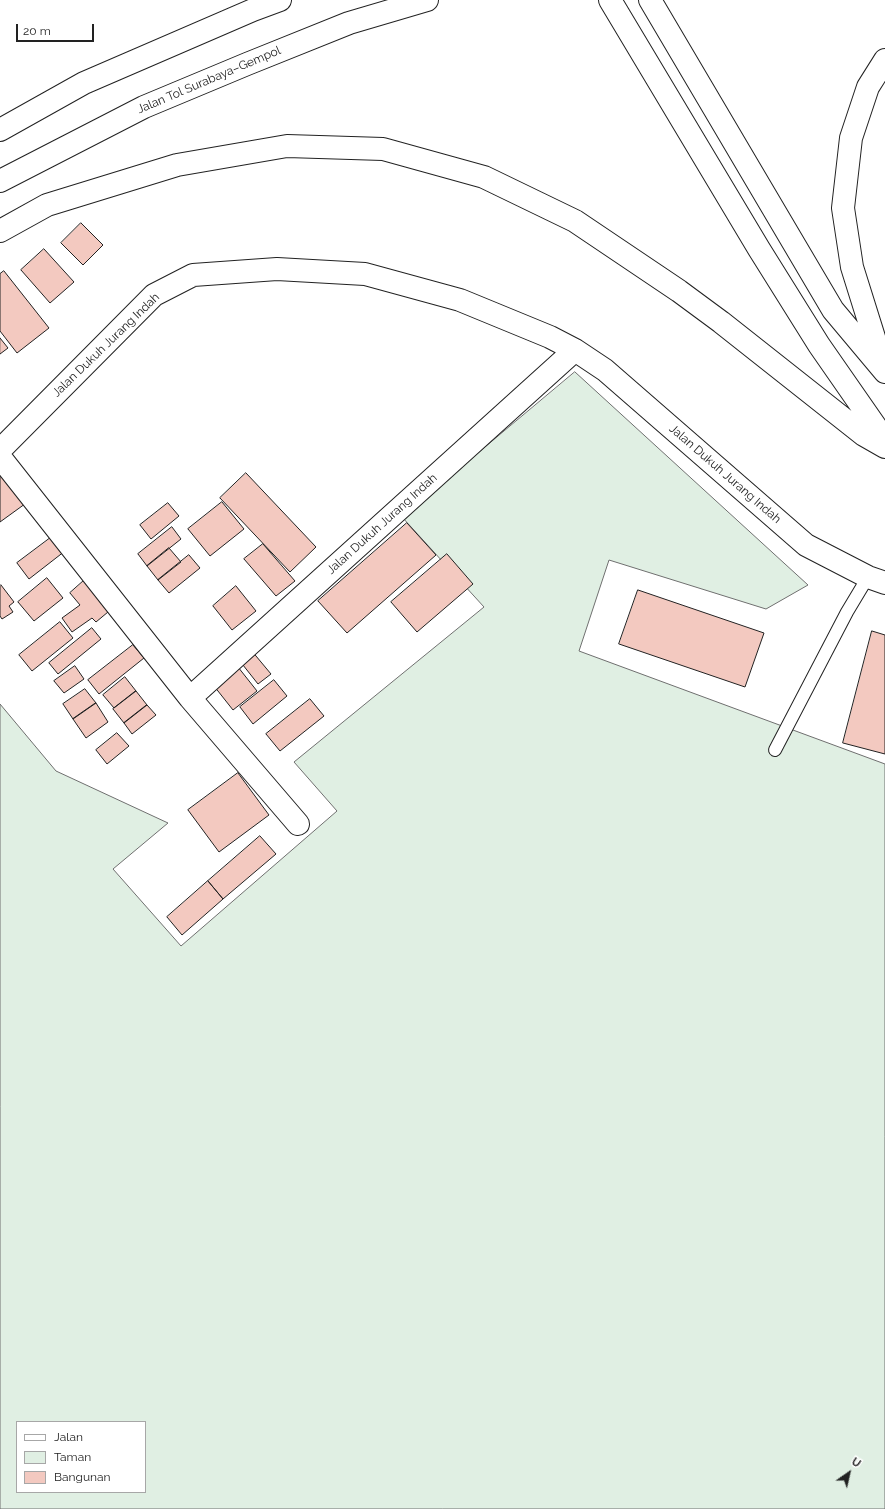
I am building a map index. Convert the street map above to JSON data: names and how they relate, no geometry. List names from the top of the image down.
{
  "streets": {
    "main road": ["Jalan Tol Surabaya–Gempol", "Jalan Dukuh Jurang Indah"]
  },
  "legend": ["Jalan", "Taman", "Bangunan"],
  "scale_bar": "20 m",
  "north": "top right"
}
